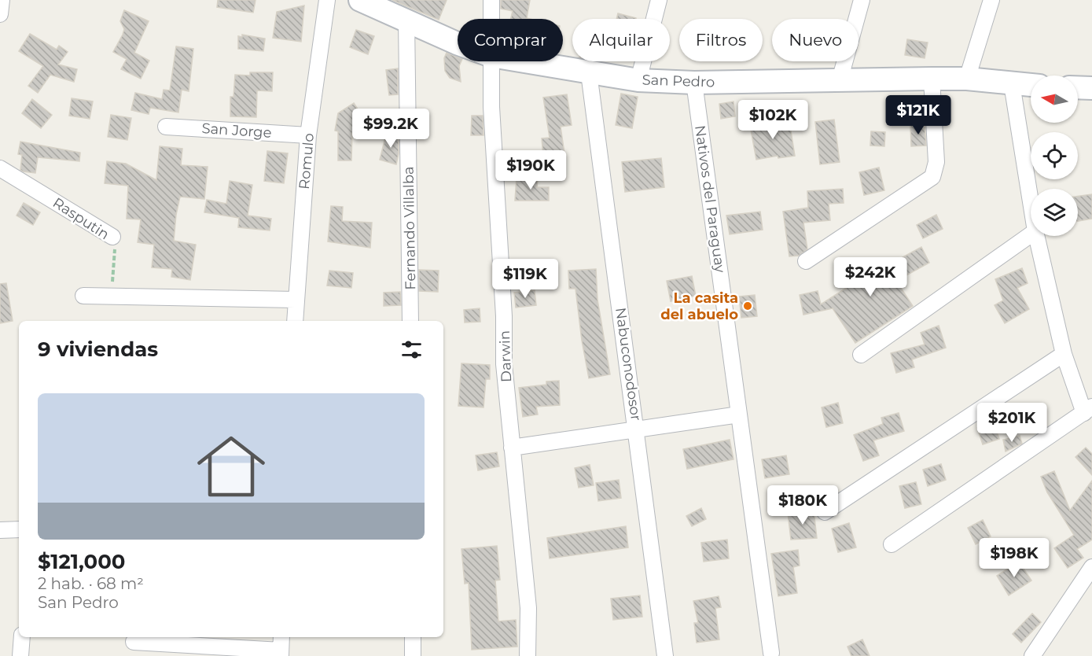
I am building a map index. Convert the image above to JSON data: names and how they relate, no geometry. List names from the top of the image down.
{
  "streets": {
    "main road": ["San Pedro"],
    "street": [
      "San Jorge",
      "Romulo",
      "Nativos del Paraguay",
      "Rasputin",
      "Fernando Villalba",
      "Darwin",
      "Nabuconodosor"
    ]
  },
  "crossings": [
    ["San Pedro", "Nativos del Paraguay"],
    ["San Pedro", "Fernando Villalba"],
    ["San Pedro", "Nabuconodosor"],
    ["San Jorge", "Romulo"]
  ],
  "places": ["La casita del abuelo"],
  "north": "left",
  "page": {
    "chip": [
      "Comprar",
      "Alquilar",
      "Filtros",
      "Nuevo"
    ],
    "price": [
      "$121K",
      "$102K",
      "$99.2K",
      "$190K",
      "$242K",
      "$119K",
      "$201K",
      "$180K",
      "$198K"
    ],
    "heading": "9 viviendas",
    "list": [
      {
        "name": "$121,000",
        "note": "2 hab. · 68 m² · San Pedro"
      }
    ]
  }
}
